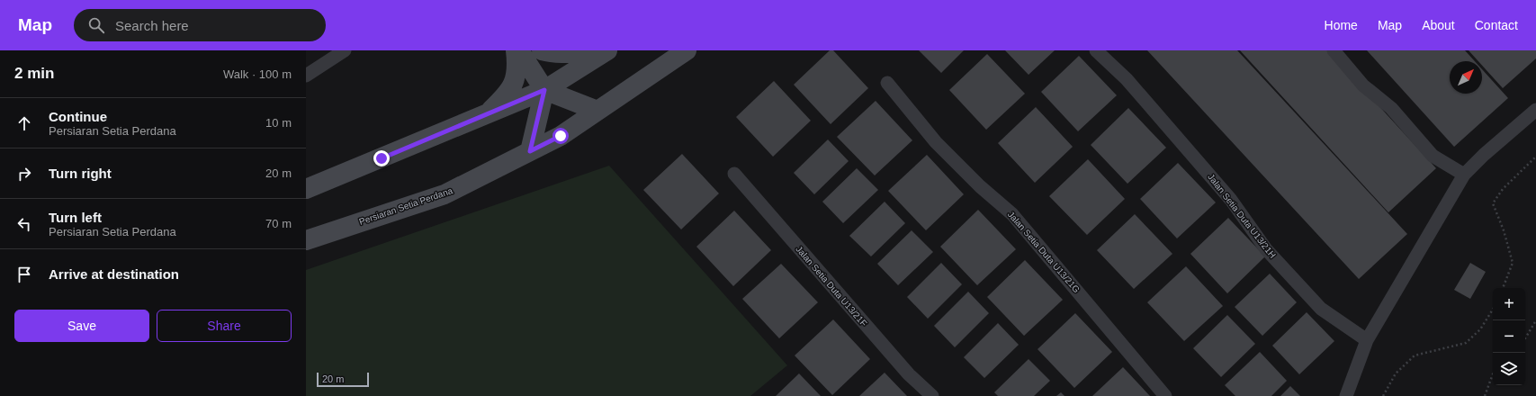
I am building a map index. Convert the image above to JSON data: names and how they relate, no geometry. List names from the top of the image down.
{
  "streets": {
    "main road": ["Persiaran Setia Perdana"],
    "street": ["Jalan Setia Duta U13/21H", "Jalan Setia Duta U13/21G", "Jalan Setia Duta U13/21F"]
  },
  "scale_bar": "20 m",
  "north": "top right",
  "page": {
    "header": "Map",
    "search": "Search here",
    "nav": [
      "Home",
      "Map",
      "About",
      "Contact"
    ],
    "heading": ["2 min", "Walk · 100 m"],
    "list": [
      ["Continue", "Persiaran Setia Perdana", "10 m"],
      ["Turn right", "20 m"],
      ["Turn left", "Persiaran Setia Perdana", "70 m"],
      "Arrive at destination"
    ],
    "map_buttons": ["+", "−"],
    "buttons": ["Save", "Share"],
    "scale": "20 m"
  }
}
